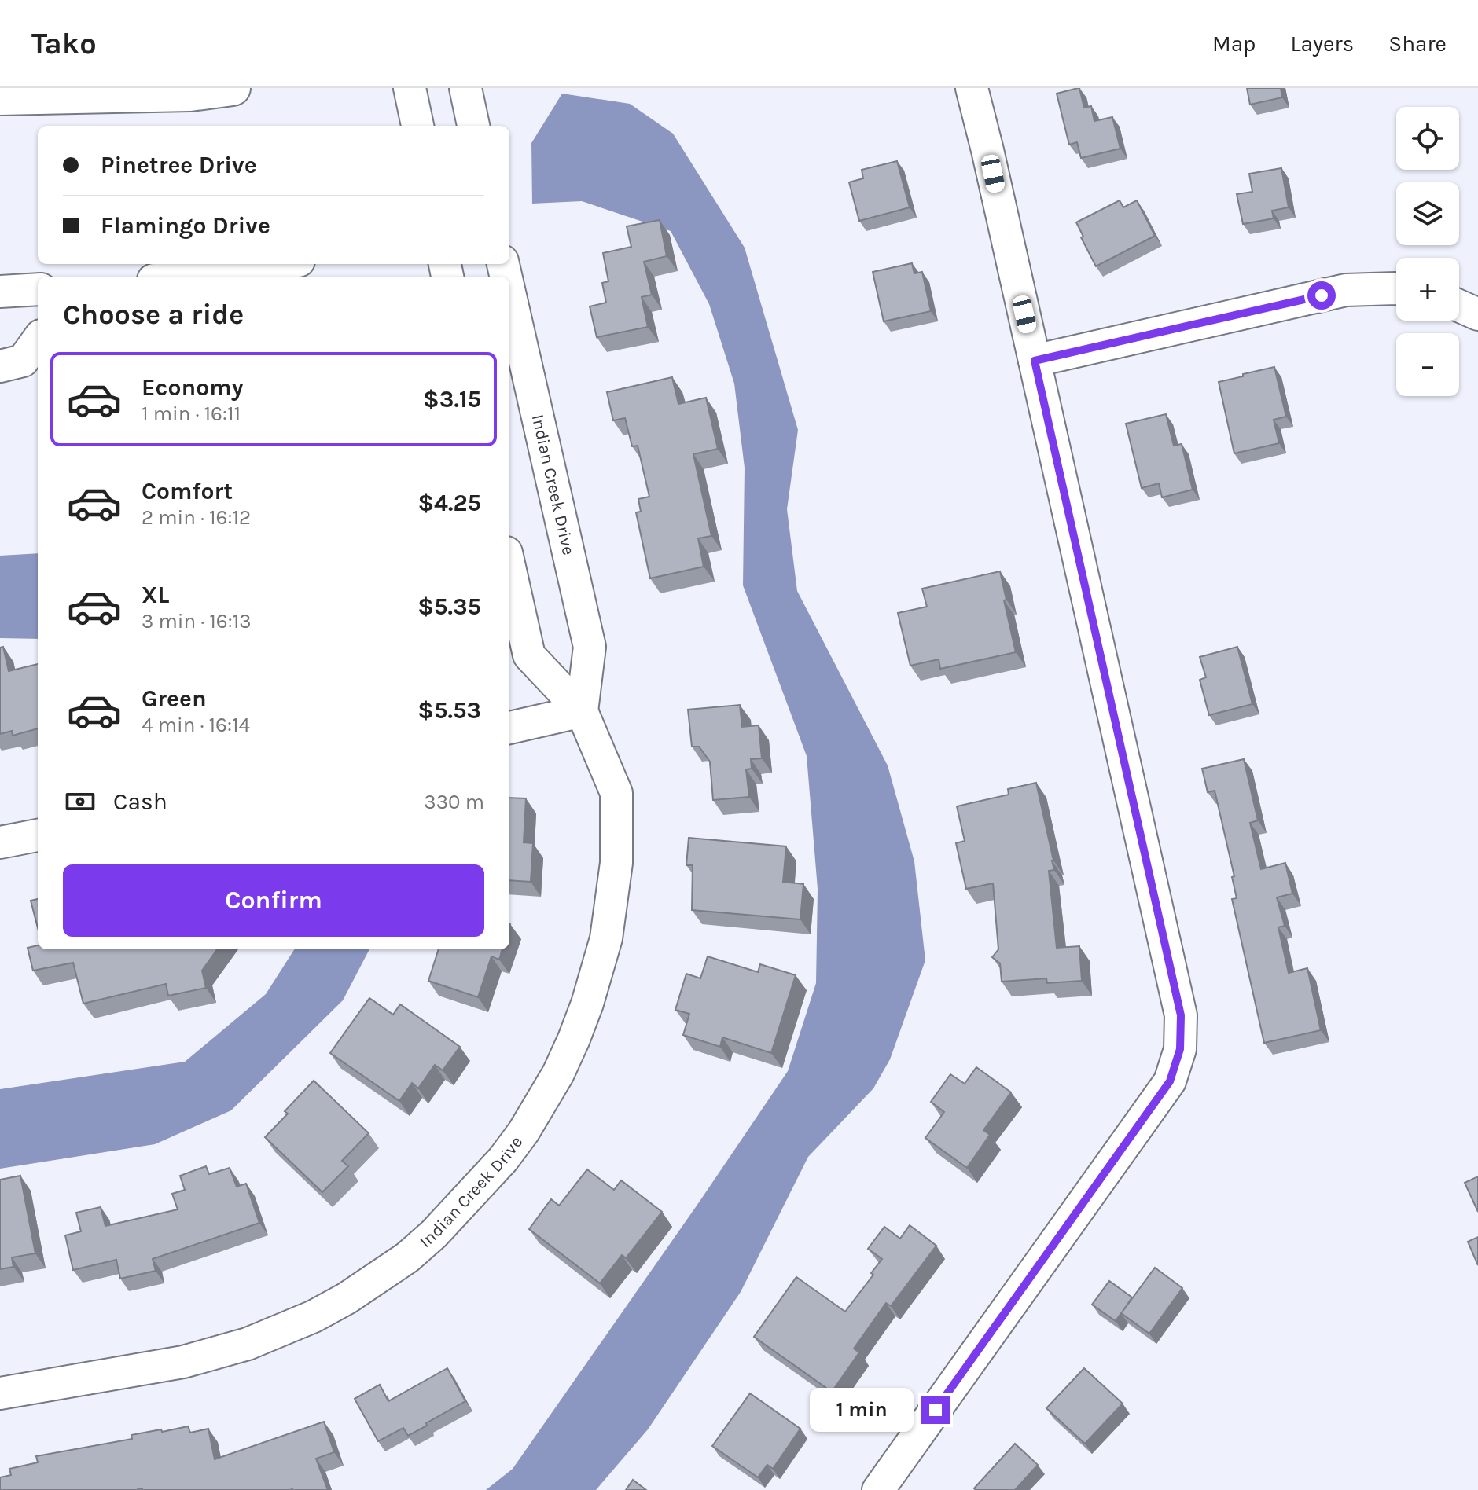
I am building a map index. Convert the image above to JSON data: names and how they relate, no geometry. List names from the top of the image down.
{
  "streets": {
    "street": ["Indian Creek Drive"]
  },
  "page": {
    "header": "Tako",
    "nav": ["Map", "Layers", "Share"],
    "map_buttons": ["+", "−"],
    "banner": ["Pinetree Drive", "Flamingo Drive"],
    "heading": "Choose a ride",
    "list": [
      {
        "name": "Economy",
        "note": "1 min · 16:11",
        "value": "$3.15"
      },
      {
        "name": "Comfort",
        "note": "2 min · 16:12",
        "value": "$4.25"
      },
      {
        "name": "XL",
        "note": "3 min · 16:13",
        "value": "$5.35"
      },
      {
        "name": "Green",
        "note": "4 min · 16:14",
        "value": "$5.53"
      }
    ],
    "pay": ["Cash", "330 m"],
    "buttons": "Confirm",
    "bubble": "1 min"
  }
}
